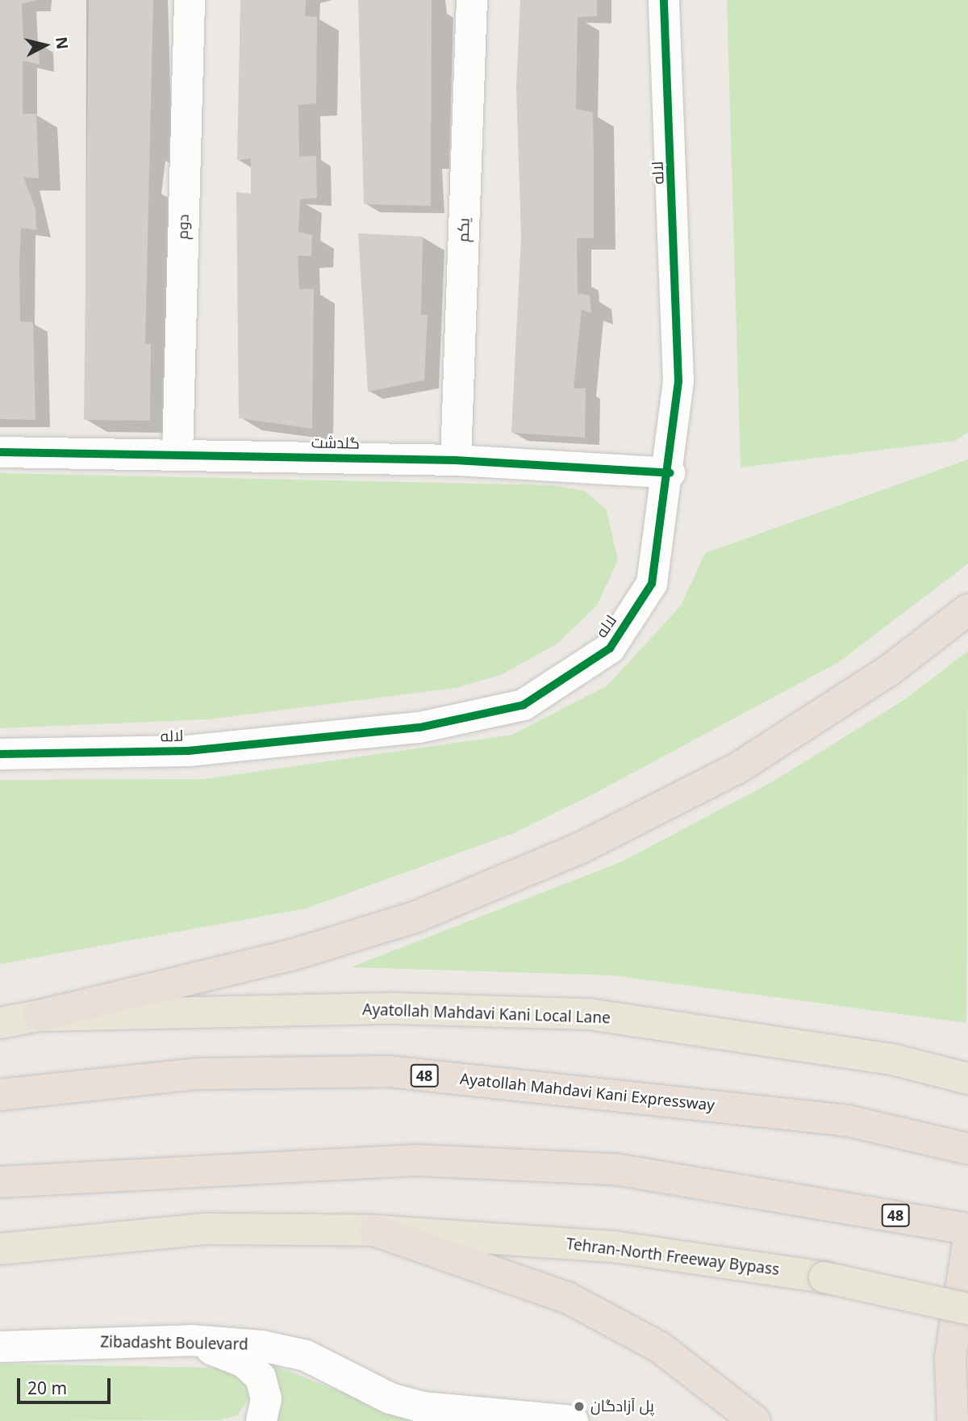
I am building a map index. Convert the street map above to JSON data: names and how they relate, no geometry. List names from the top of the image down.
{
  "streets": {
    "highway": ["48", "Ayatollah Mahdavi Kani Expressway"],
    "main road": ["Ayatollah Mahdavi Kani Local Lane", "Tehran-North Freeway Bypass"],
    "street": [
      "لاله",
      "دوم",
      "یکم",
      "گلدشت",
      "Zibadasht Boulevard"
    ]
  },
  "crossings": [
    ["لاله", "گلدشت"],
    ["دوم", "گلدشت"],
    ["یکم", "گلدشت"]
  ],
  "places": ["پل آزادگان"],
  "scale_bar": "20 m",
  "north": "right"
}
